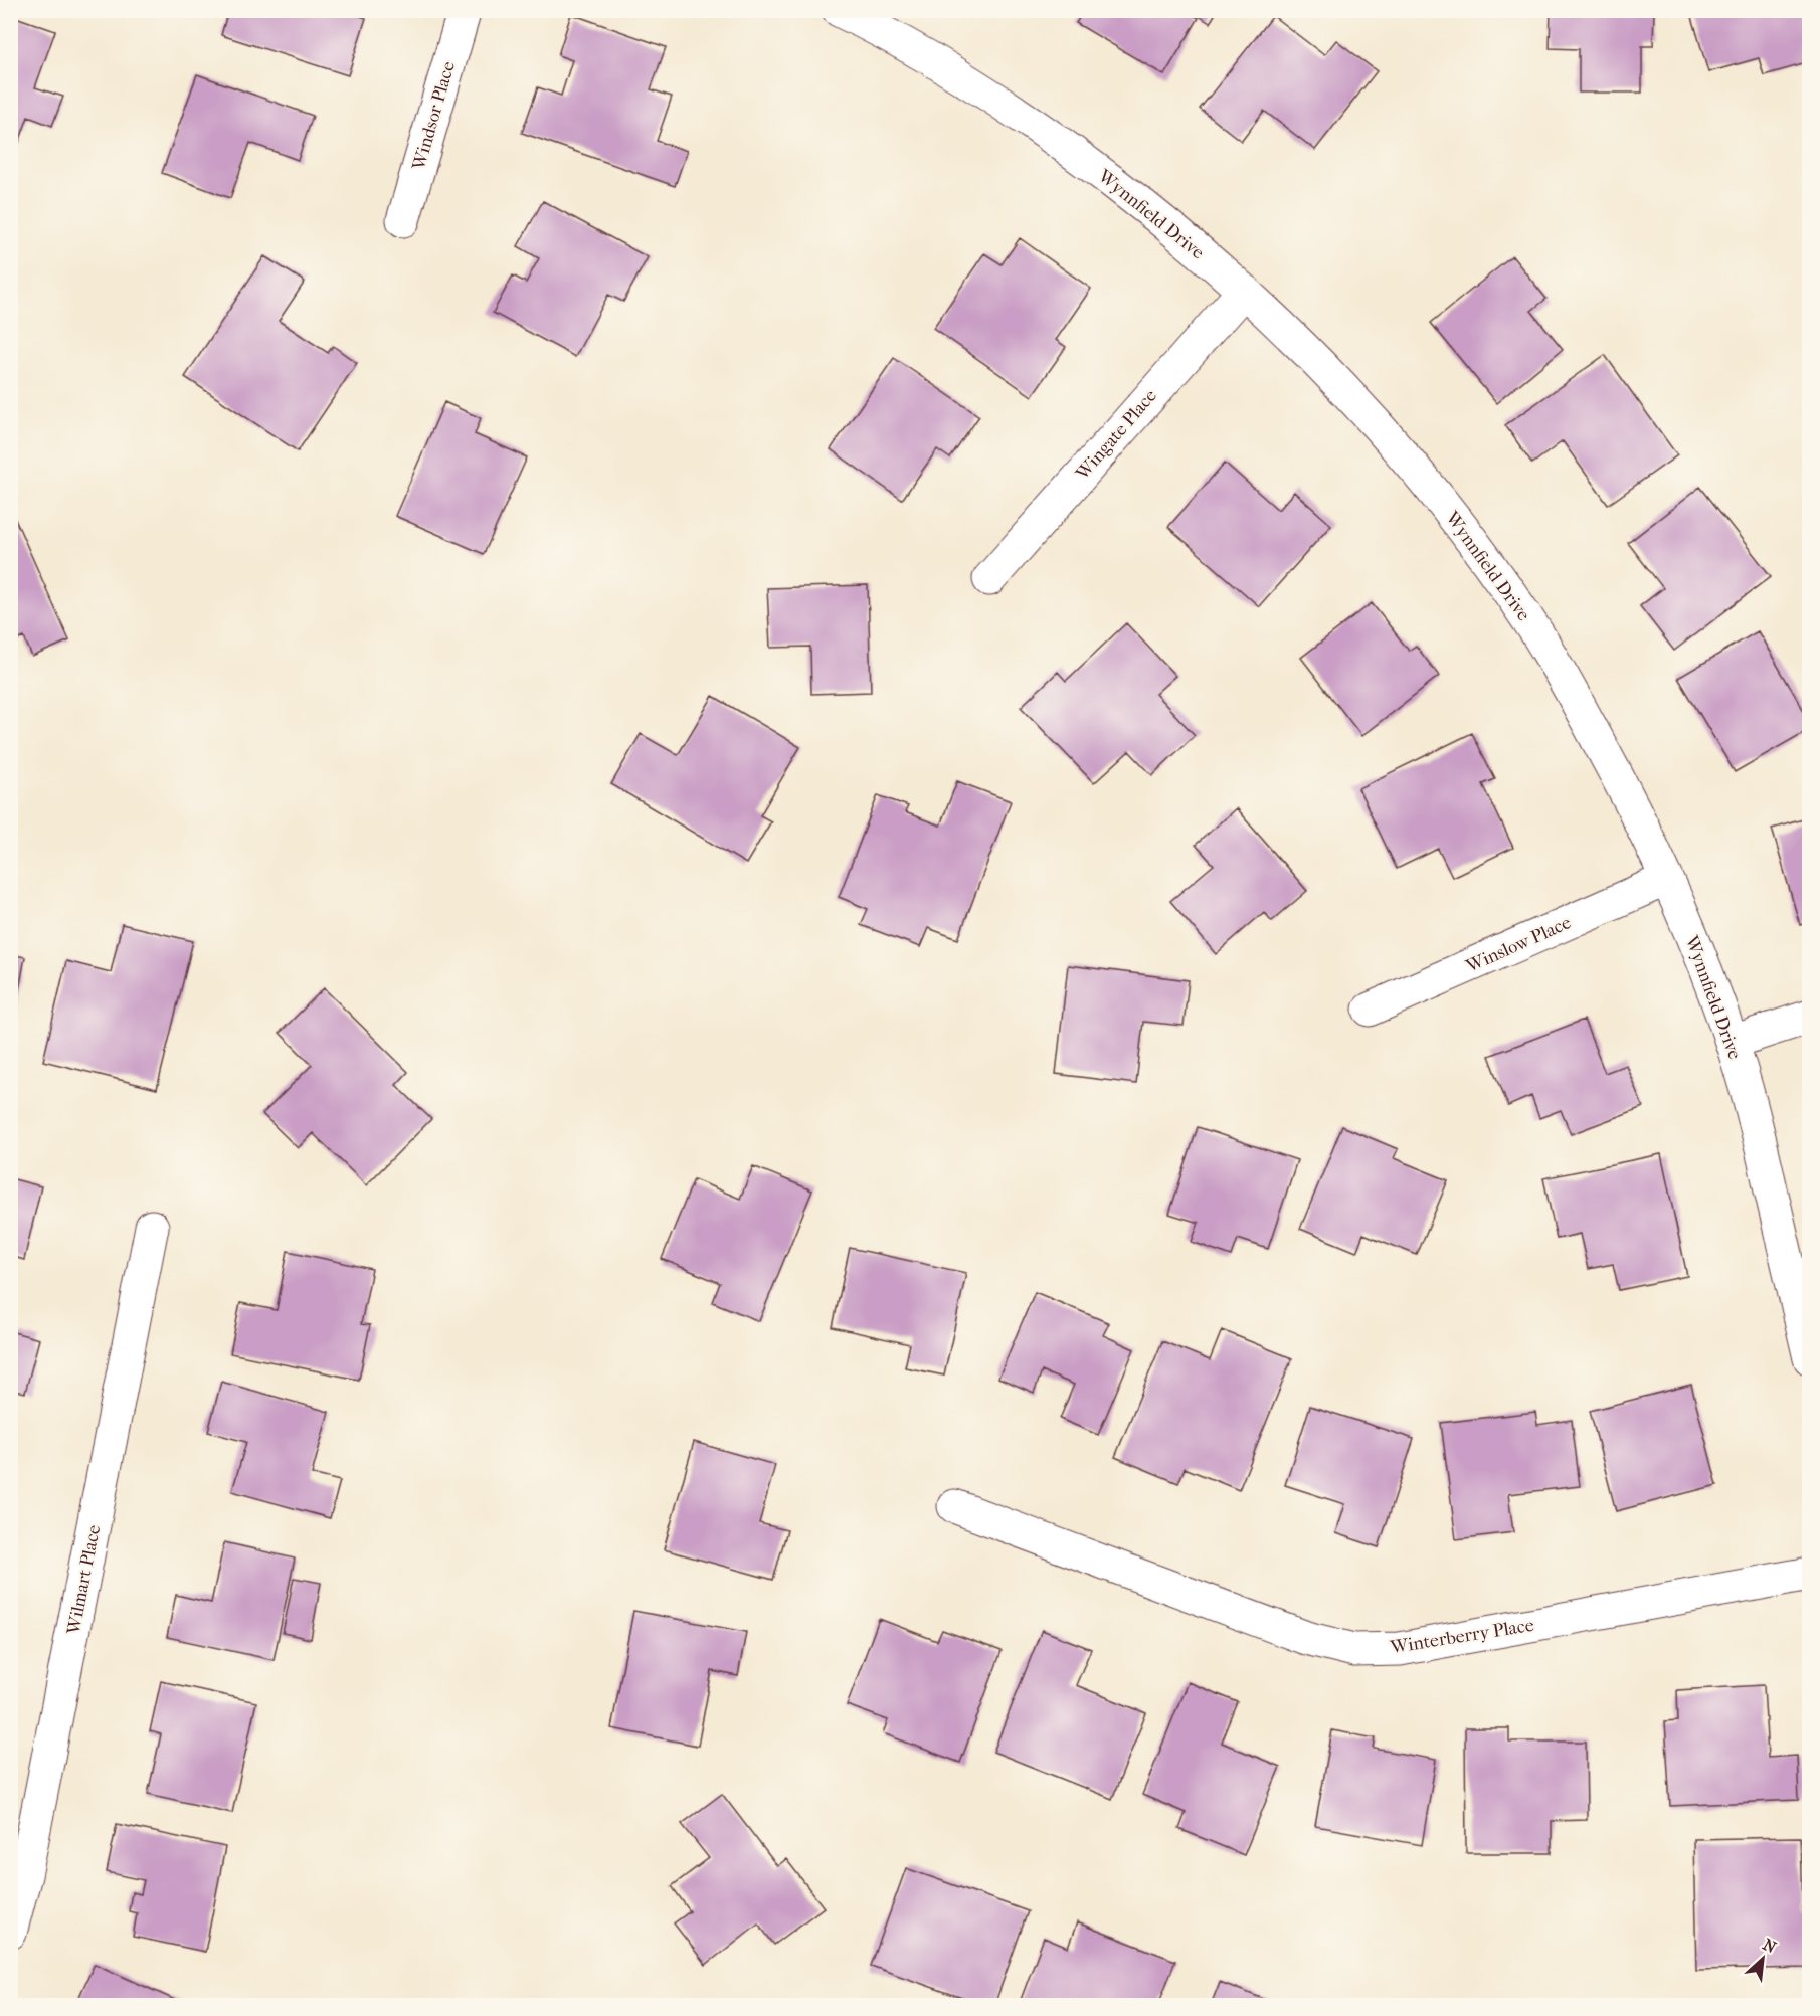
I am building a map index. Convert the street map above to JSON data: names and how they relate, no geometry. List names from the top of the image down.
{
  "streets": {
    "street": [
      "Windsor Place",
      "Wynnfield Drive",
      "Wingate Place",
      "Winslow Place",
      "Wilmart Place",
      "Winterberry Place"
    ]
  },
  "crossings": [
    ["Wynnfield Drive", "Wingate Place"],
    ["Wynnfield Drive", "Winslow Place"]
  ],
  "north": "top right"
}
